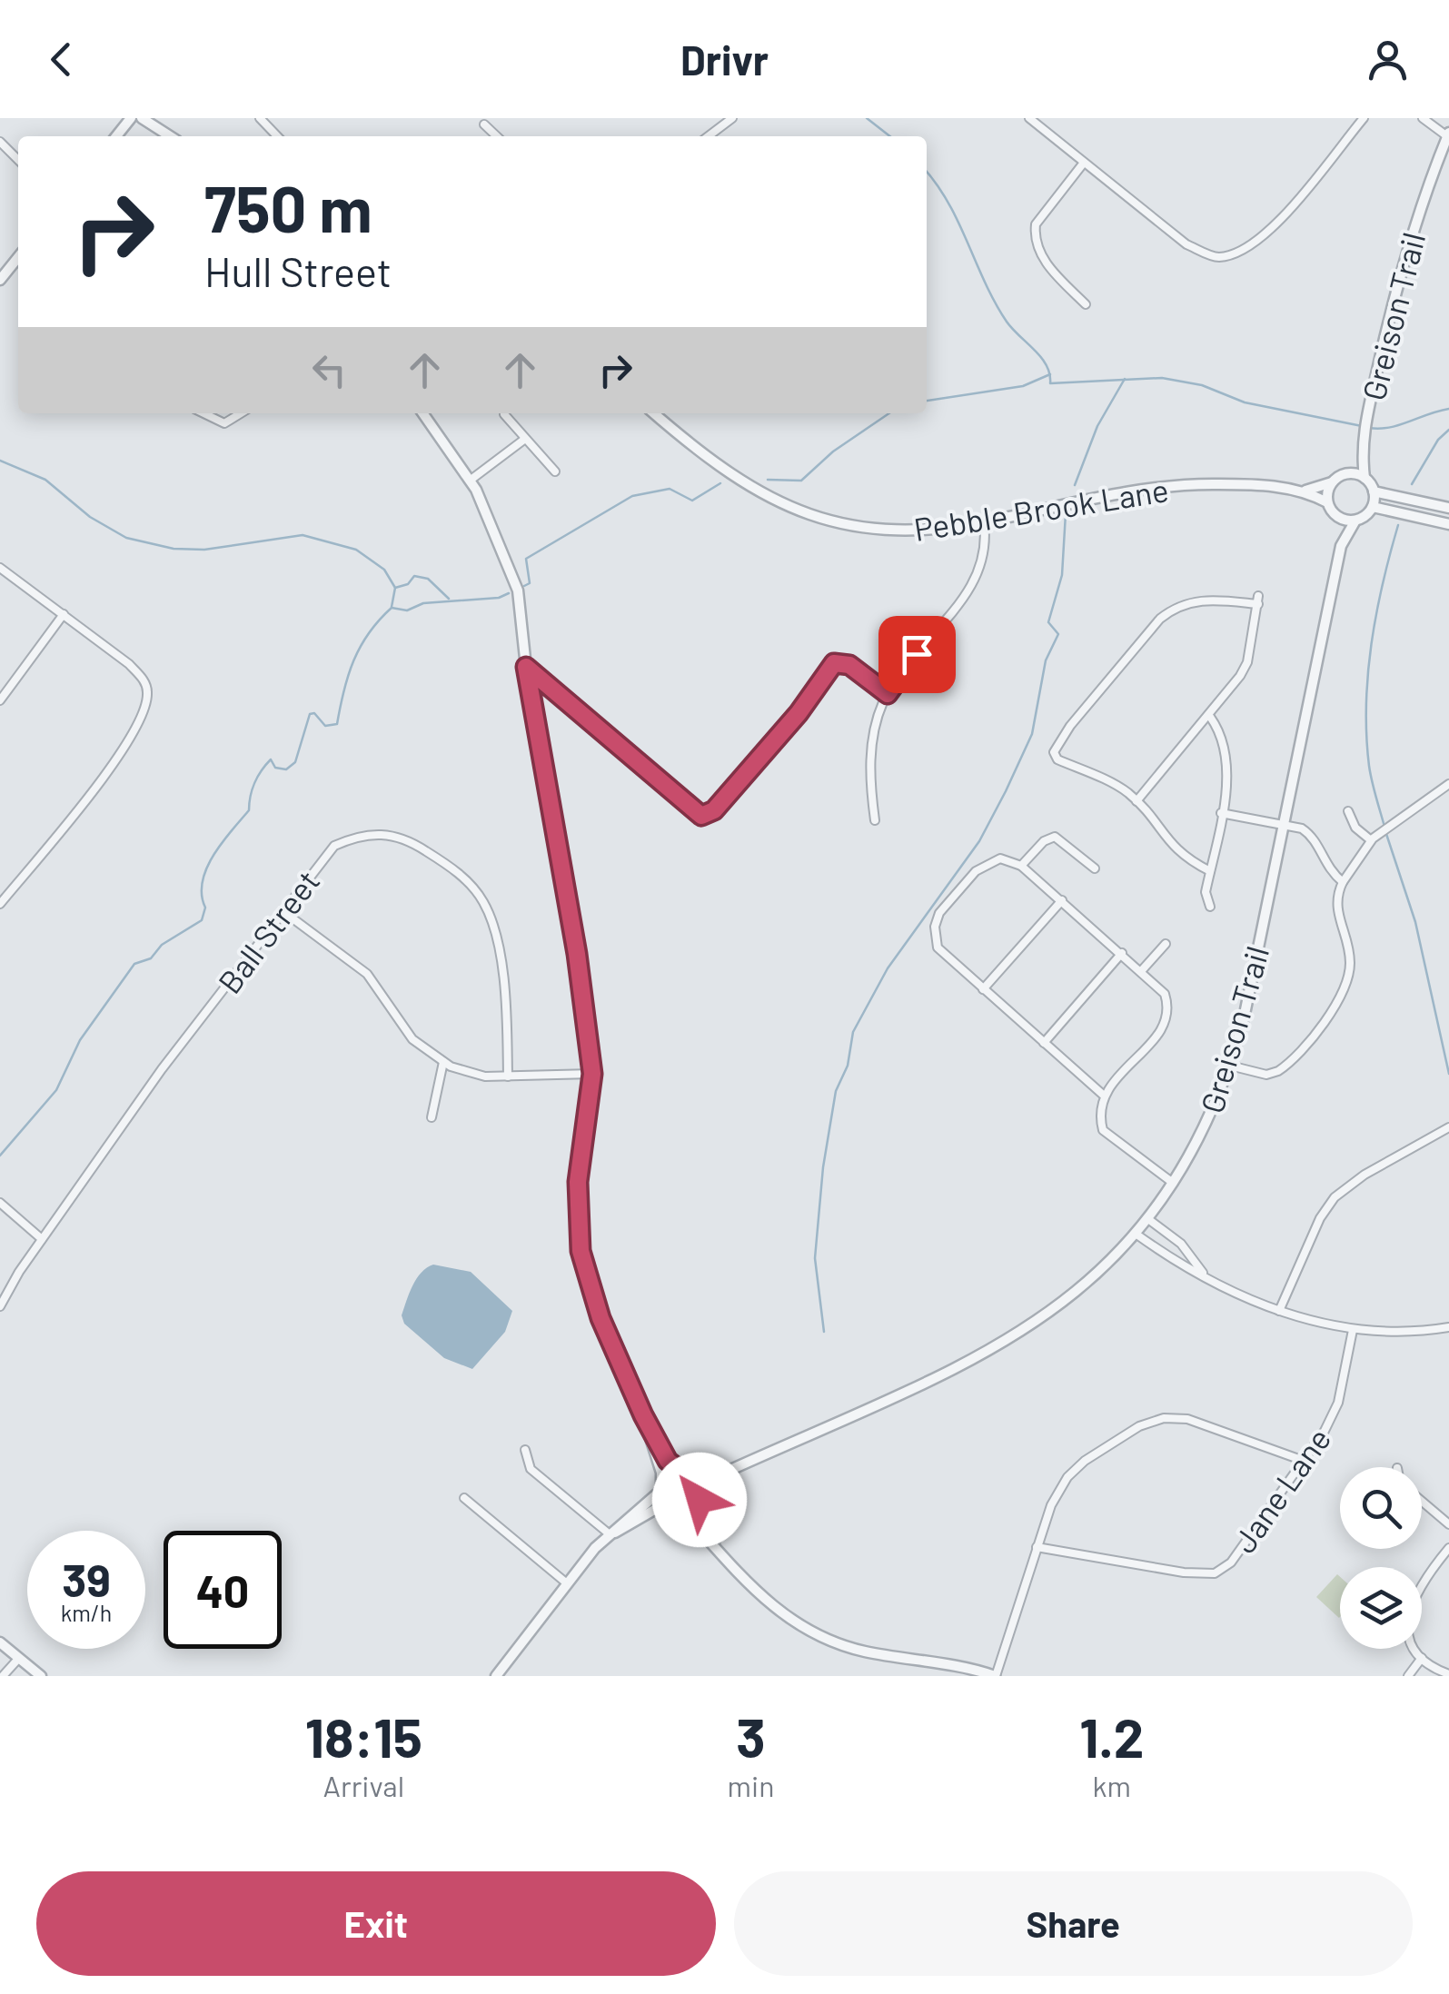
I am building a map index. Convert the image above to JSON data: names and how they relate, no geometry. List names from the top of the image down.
{
  "streets": {
    "street": [
      "Greison Trail",
      "Pebble Brook Lane",
      "Ball Street",
      "Jane Lane"
    ]
  },
  "crossings": [
    ["Greison Trail", "Pebble Brook Lane"]
  ],
  "page": {
    "header": "Drivr",
    "turn": ["750 m", "Hull Street"],
    "speed": "39 km/h",
    "limit": "40",
    "eta": [
      "18:15",
      "Arrival",
      "3",
      "min",
      "1.2",
      "km"
    ],
    "buttons": ["Exit", "Share"]
  }
}
